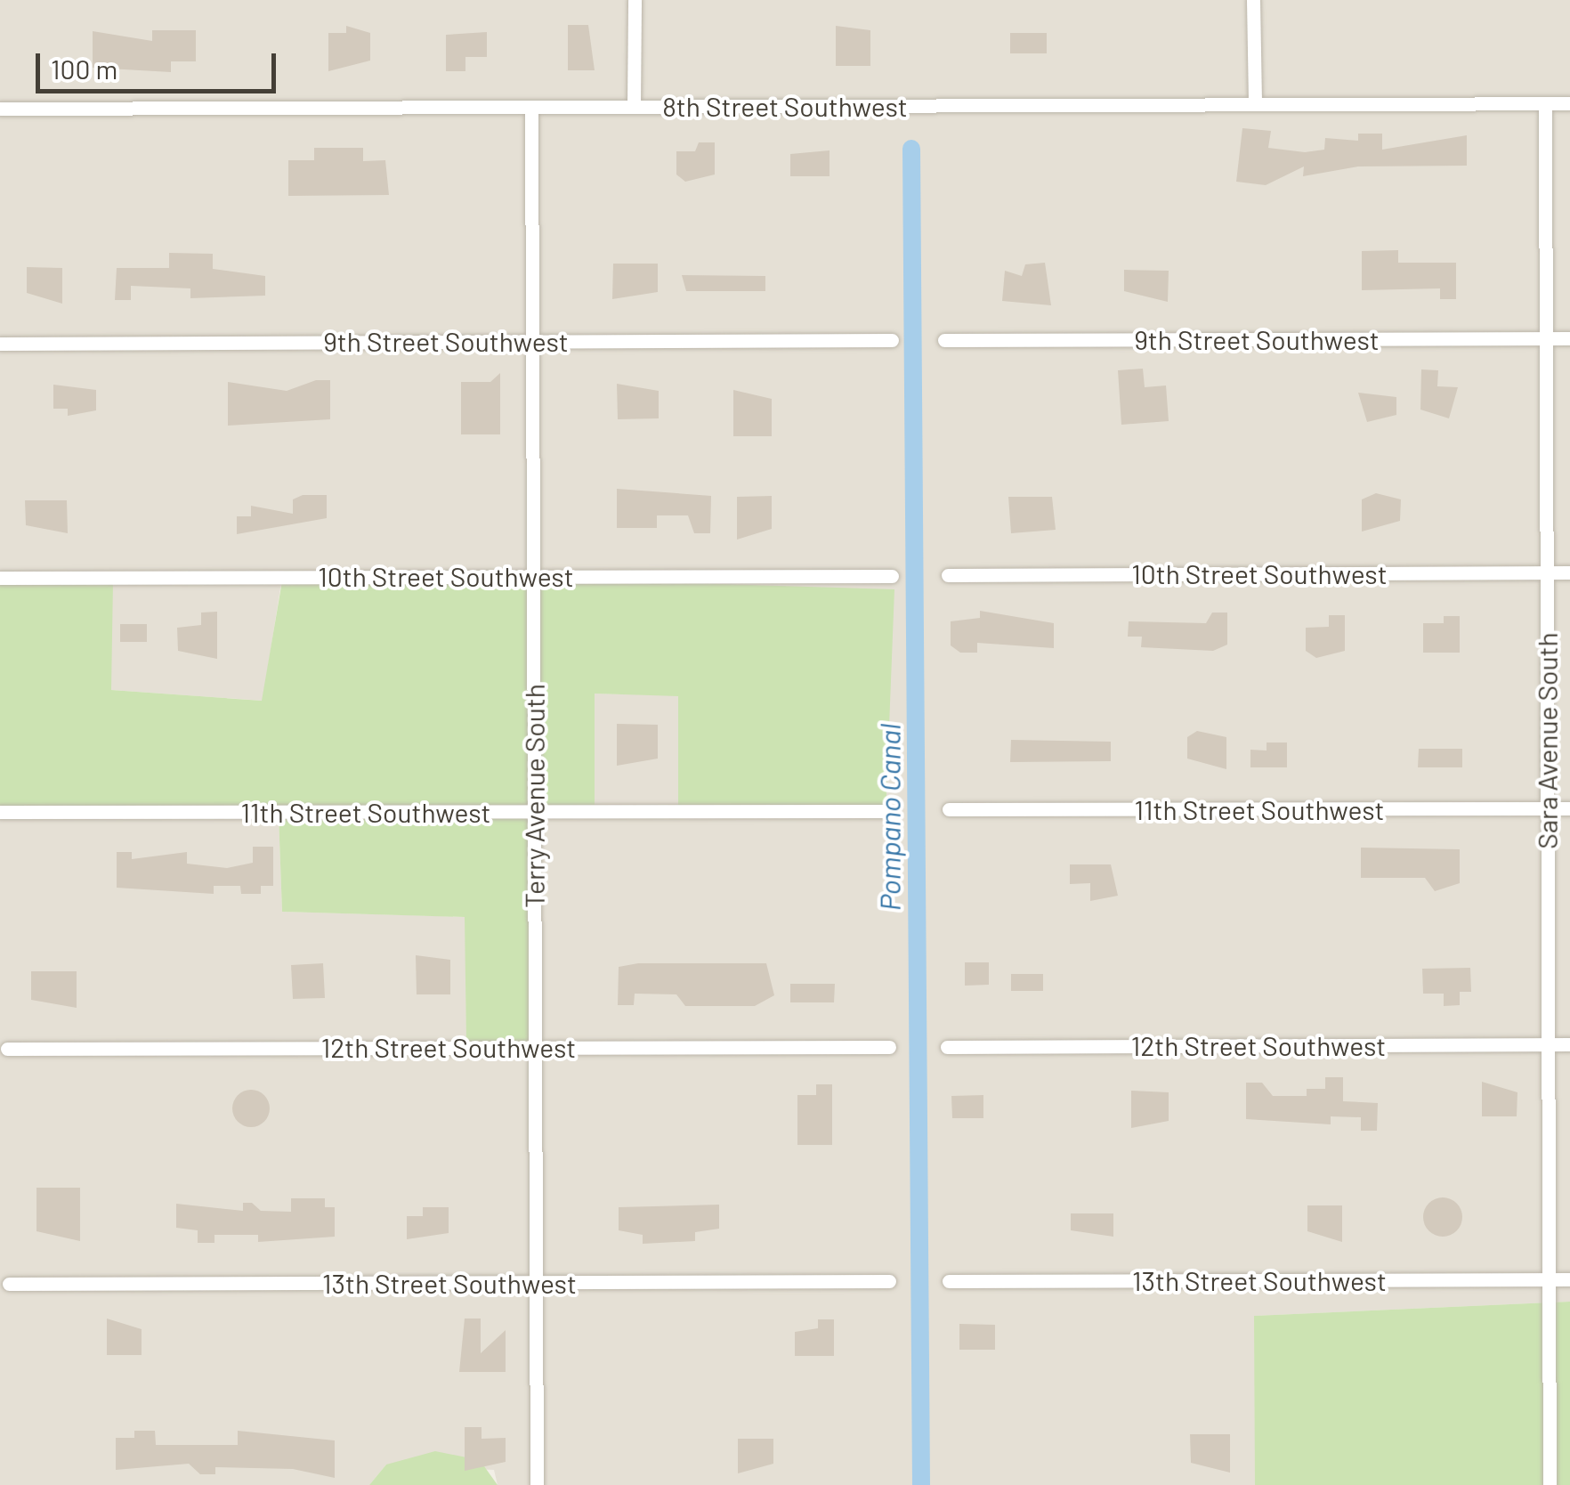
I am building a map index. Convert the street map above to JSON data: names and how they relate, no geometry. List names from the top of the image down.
{
  "streets": {
    "street": [
      "8th Street Southwest",
      "9th Street Southwest",
      "10th Street Southwest",
      "Sara Avenue South",
      "Terry Avenue South",
      "11th Street Southwest",
      "12th Street Southwest",
      "13th Street Southwest"
    ]
  },
  "crossings": [
    ["8th Street Southwest", "Sara Avenue South"],
    ["8th Street Southwest", "Terry Avenue South"],
    ["9th Street Southwest", "Sara Avenue South"],
    ["9th Street Southwest", "Terry Avenue South"],
    ["10th Street Southwest", "Sara Avenue South"],
    ["10th Street Southwest", "Terry Avenue South"],
    ["Sara Avenue South", "11th Street Southwest"],
    ["Sara Avenue South", "12th Street Southwest"],
    ["Sara Avenue South", "13th Street Southwest"],
    ["Terry Avenue South", "11th Street Southwest"],
    ["Terry Avenue South", "12th Street Southwest"],
    ["Terry Avenue South", "13th Street Southwest"]
  ],
  "water": ["Pompano Canal"],
  "scale_bar": "100 m"
}
